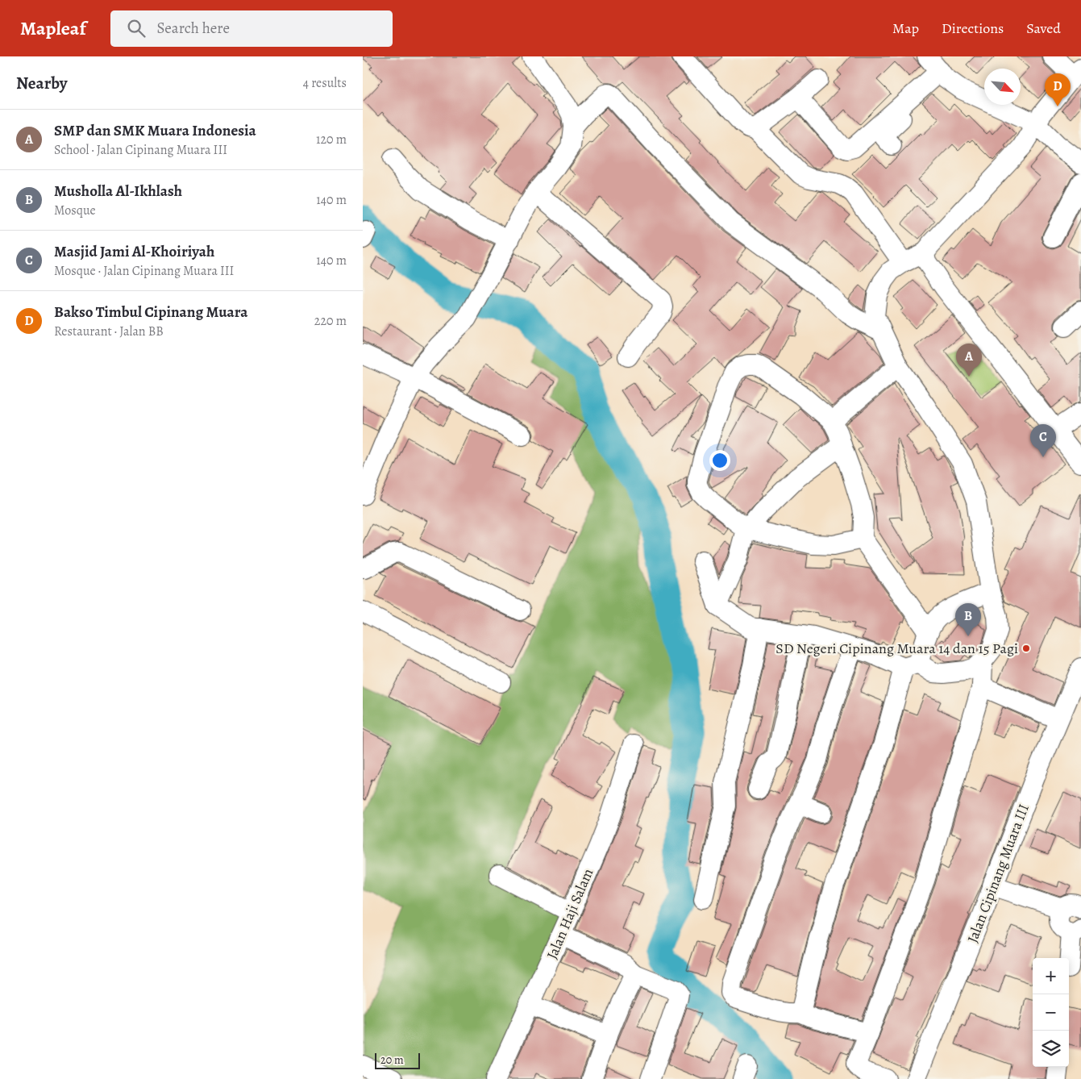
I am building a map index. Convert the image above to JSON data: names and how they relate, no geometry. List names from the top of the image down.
{
  "streets": {
    "street": ["Jalan Cipinang Muara III", "Jalan Haji Salam"]
  },
  "places": ["SD Negeri Cipinang Muara 14 dan 15 Pagi"],
  "scale_bar": "20 m",
  "north": "bottom right",
  "page": {
    "header": "Mapleaf",
    "search": "Search here",
    "nav": ["Map", "Directions", "Saved"],
    "heading": ["Nearby", "4 results"],
    "pins": [
      "D",
      "A",
      "C",
      "B"
    ],
    "list": [
      {
        "mark": "A",
        "name": "SMP dan SMK Muara Indonesia",
        "note": "School · Jalan Cipinang Muara III",
        "value": "120 m"
      },
      {
        "mark": "B",
        "name": "Musholla Al-Ikhlash",
        "note": "Mosque",
        "value": "140 m"
      },
      {
        "mark": "C",
        "name": "Masjid Jami Al-Khoiriyah",
        "note": "Mosque · Jalan Cipinang Muara III",
        "value": "140 m"
      },
      {
        "mark": "D",
        "name": "Bakso Timbul Cipinang Muara",
        "note": "Restaurant · Jalan BB",
        "value": "220 m"
      }
    ],
    "map_buttons": ["+", "−"],
    "scale": "20 m"
  }
}
